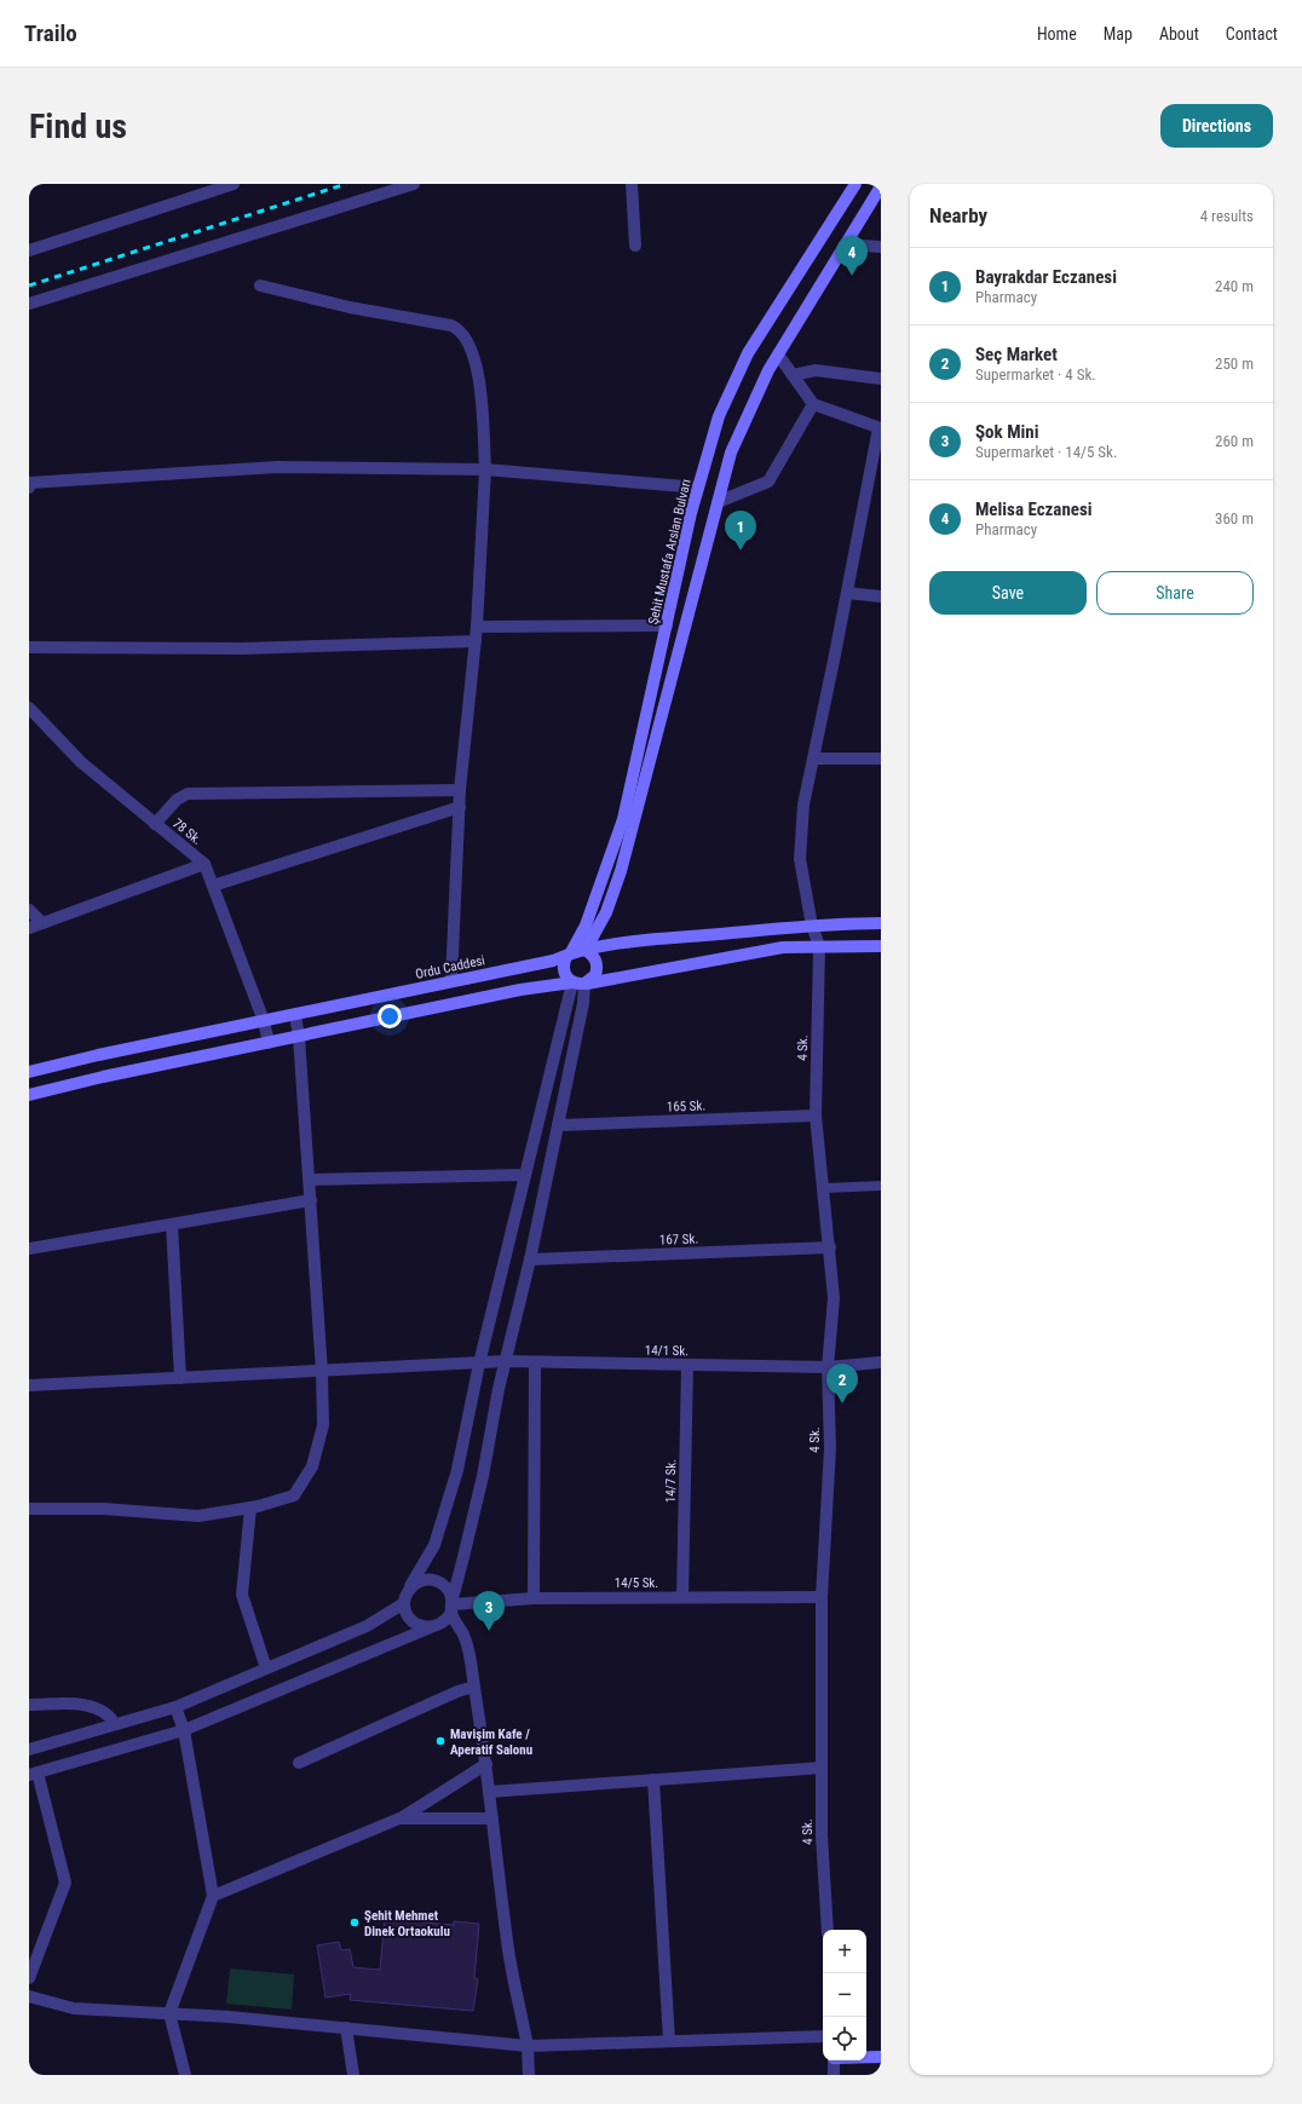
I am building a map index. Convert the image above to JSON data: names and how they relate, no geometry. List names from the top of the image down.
{
  "streets": {
    "main road": ["Şehit Mustafa Arslan Bulvarı", "Ordu Caddesi"],
    "street": [
      "78 Sk.",
      "4 Sk.",
      "165 Sk.",
      "167 Sk.",
      "14/1 Sk.",
      "14/7 Sk.",
      "14/5 Sk."
    ]
  },
  "crossings": [
    ["Şehit Mustafa Arslan Bulvarı", "Ordu Caddesi"],
    ["78 Sk.", "Ordu Caddesi"],
    ["4 Sk.", "165 Sk."],
    ["4 Sk.", "167 Sk."],
    ["4 Sk.", "14/1 Sk."],
    ["4 Sk.", "14/5 Sk."],
    ["14/1 Sk.", "14/7 Sk."],
    ["14/7 Sk.", "14/5 Sk."]
  ],
  "places": ["Mavişim Kafe / Aperatif Salonu", "Şehit Mehmet Dinek Ortaokulu"],
  "page": {
    "header": "Trailo",
    "nav": [
      "Home",
      "Map",
      "About",
      "Contact"
    ],
    "buttons": [
      "Directions",
      ["Save", "Share"]
    ],
    "title": "Find us",
    "heading": ["Nearby", "4 results"],
    "pins": [
      "4",
      "1",
      "2",
      "3"
    ],
    "list": [
      {
        "mark": "1",
        "name": "Bayrakdar Eczanesi",
        "note": "Pharmacy",
        "value": "240 m"
      },
      {
        "mark": "2",
        "name": "Seç Market",
        "note": "Supermarket · 4 Sk.",
        "value": "250 m"
      },
      {
        "mark": "3",
        "name": "Şok Mini",
        "note": "Supermarket · 14/5 Sk.",
        "value": "260 m"
      },
      {
        "mark": "4",
        "name": "Melisa Eczanesi",
        "note": "Pharmacy",
        "value": "360 m"
      }
    ],
    "map_buttons": ["+", "−"]
  }
}
